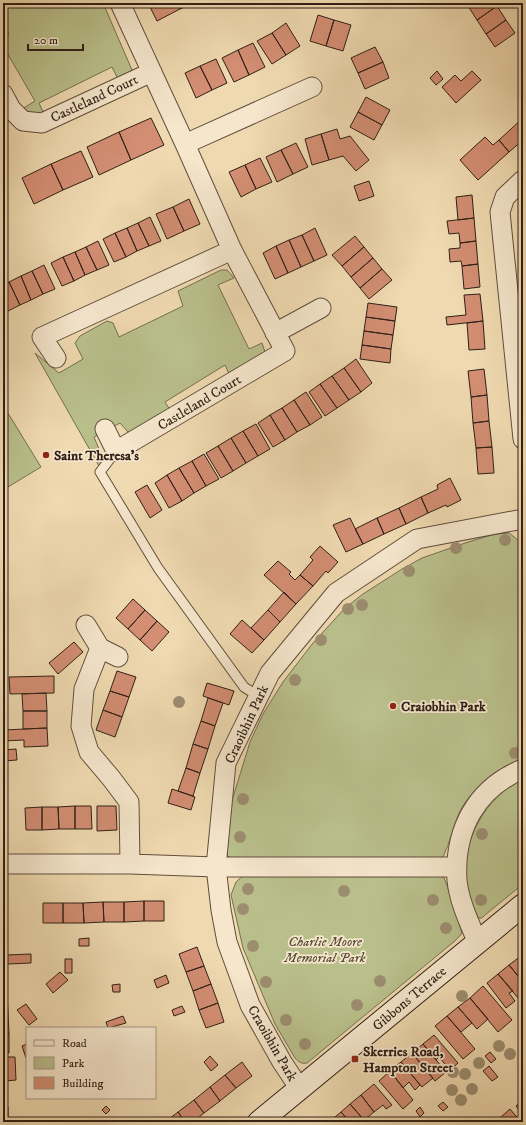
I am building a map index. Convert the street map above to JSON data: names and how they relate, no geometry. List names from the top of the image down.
{
  "streets": {
    "main road": ["Gibbons Terrace"],
    "street": ["Castleland Court", "Craoibhin Park"]
  },
  "crossings": [
    ["Craoibhin Park", "Gibbons Terrace"]
  ],
  "parks": ["Charlie Moore Memorial Park"],
  "places": {
    "other": ["Saint Theresa's", "Craiobhin Park"],
    "transit": ["Skerries Road, Hampton Street"]
  },
  "legend": ["Road", "Park", "Building"],
  "scale_bar": "20 m"
}
